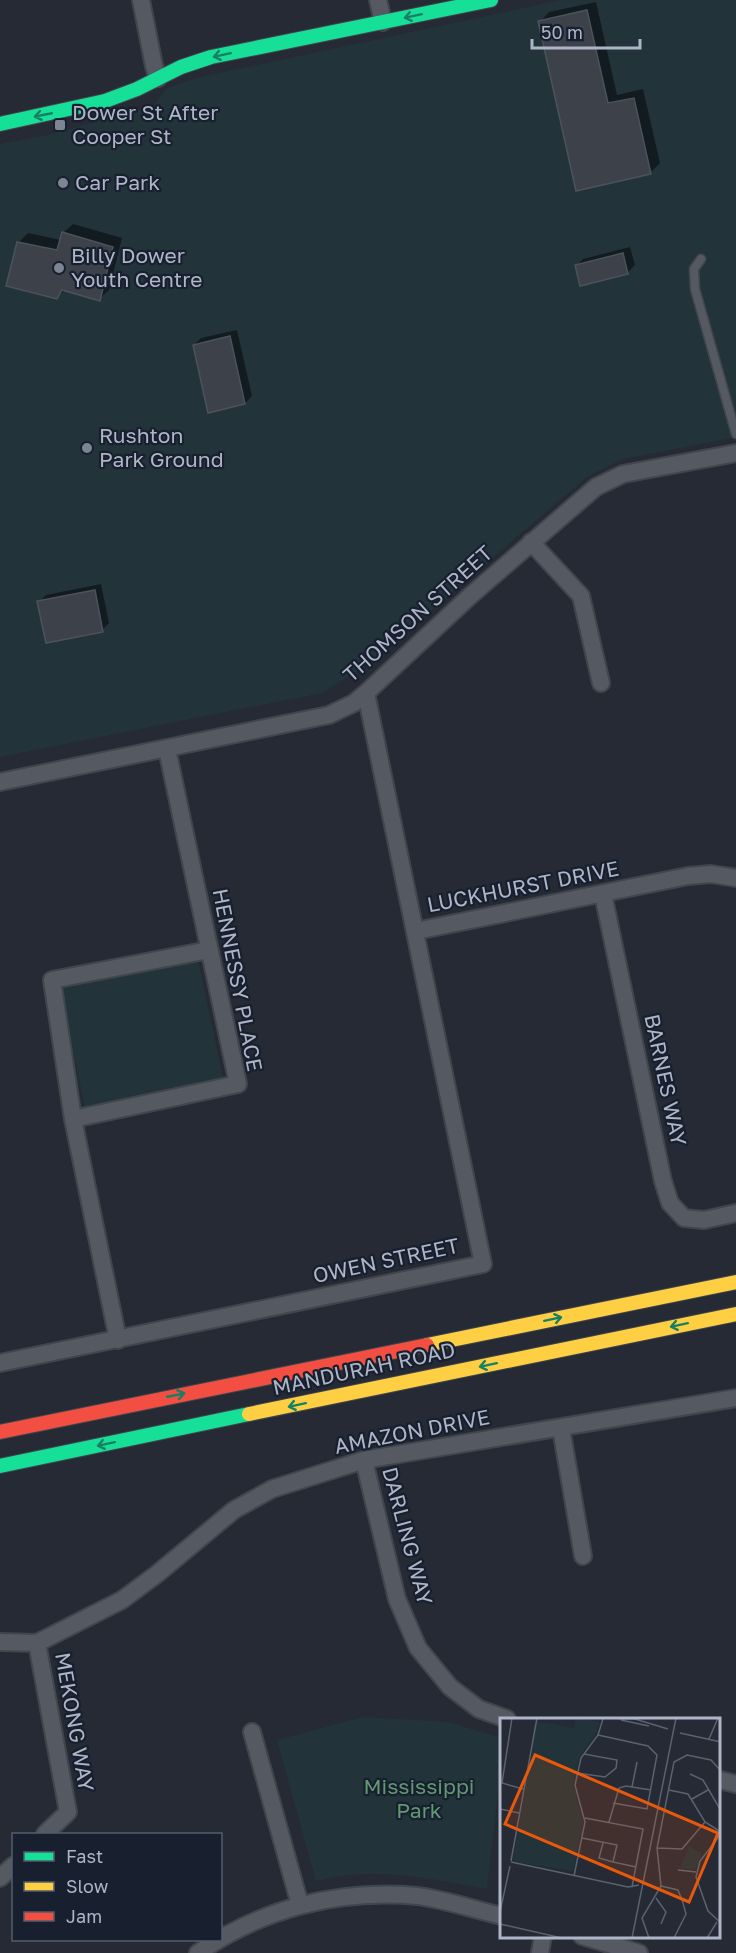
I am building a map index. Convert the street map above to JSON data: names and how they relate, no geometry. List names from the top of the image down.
{
  "streets": {
    "main road": ["MANDURAH ROAD"],
    "street": [
      "THOMSON STREET",
      "LUCKHURST DRIVE",
      "HENNESSY PLACE",
      "BARNES WAY",
      "OWEN STREET",
      "AMAZON DRIVE",
      "DARLING WAY",
      "MEKONG WAY"
    ]
  },
  "crossings": [
    ["THOMSON STREET", "LUCKHURST DRIVE"],
    ["THOMSON STREET", "HENNESSY PLACE"],
    ["LUCKHURST DRIVE", "BARNES WAY"],
    ["LUCKHURST DRIVE", "OWEN STREET"],
    ["AMAZON DRIVE", "DARLING WAY"],
    ["AMAZON DRIVE", "MEKONG WAY"]
  ],
  "parks": ["Mississippi Park"],
  "places": {
    "transit": ["Dower St After Cooper St"],
    "other": ["Car Park", "Billy Dower Youth Centre", "Rushton Park Ground"]
  },
  "legend": ["Fast", "Slow", "Jam"],
  "scale_bar": "50 m"
}
